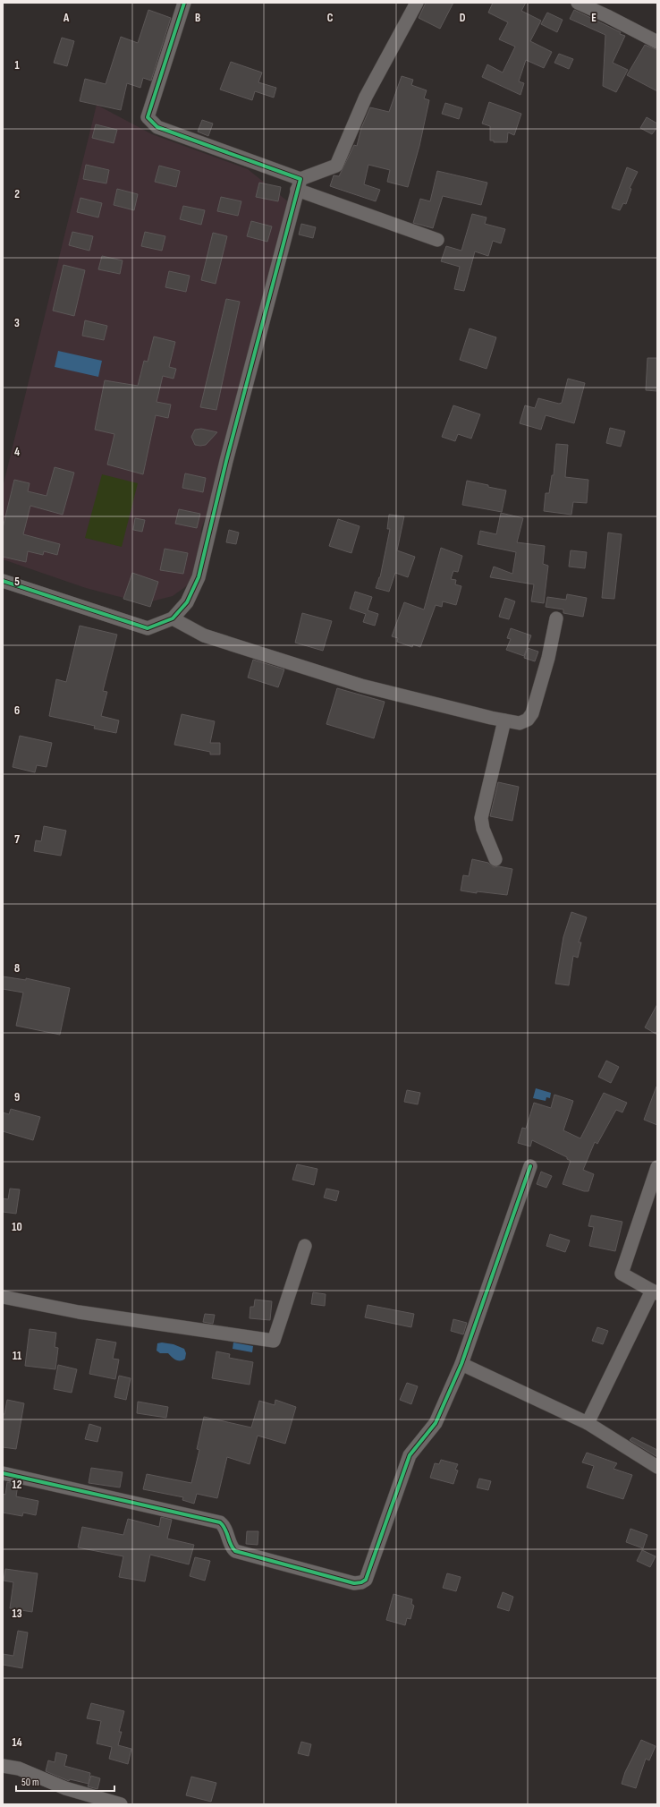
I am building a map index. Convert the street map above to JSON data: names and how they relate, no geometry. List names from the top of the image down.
{
  "scale_bar": "50 m",
  "grid": {
    "columns": [
      "A",
      "B",
      "C",
      "D",
      "E"
    ],
    "rows": [
      "1",
      "2",
      "3",
      "4",
      "5",
      "6",
      "7",
      "8",
      "9",
      "10",
      "11",
      "12",
      "13",
      "14"
    ]
  }
}
